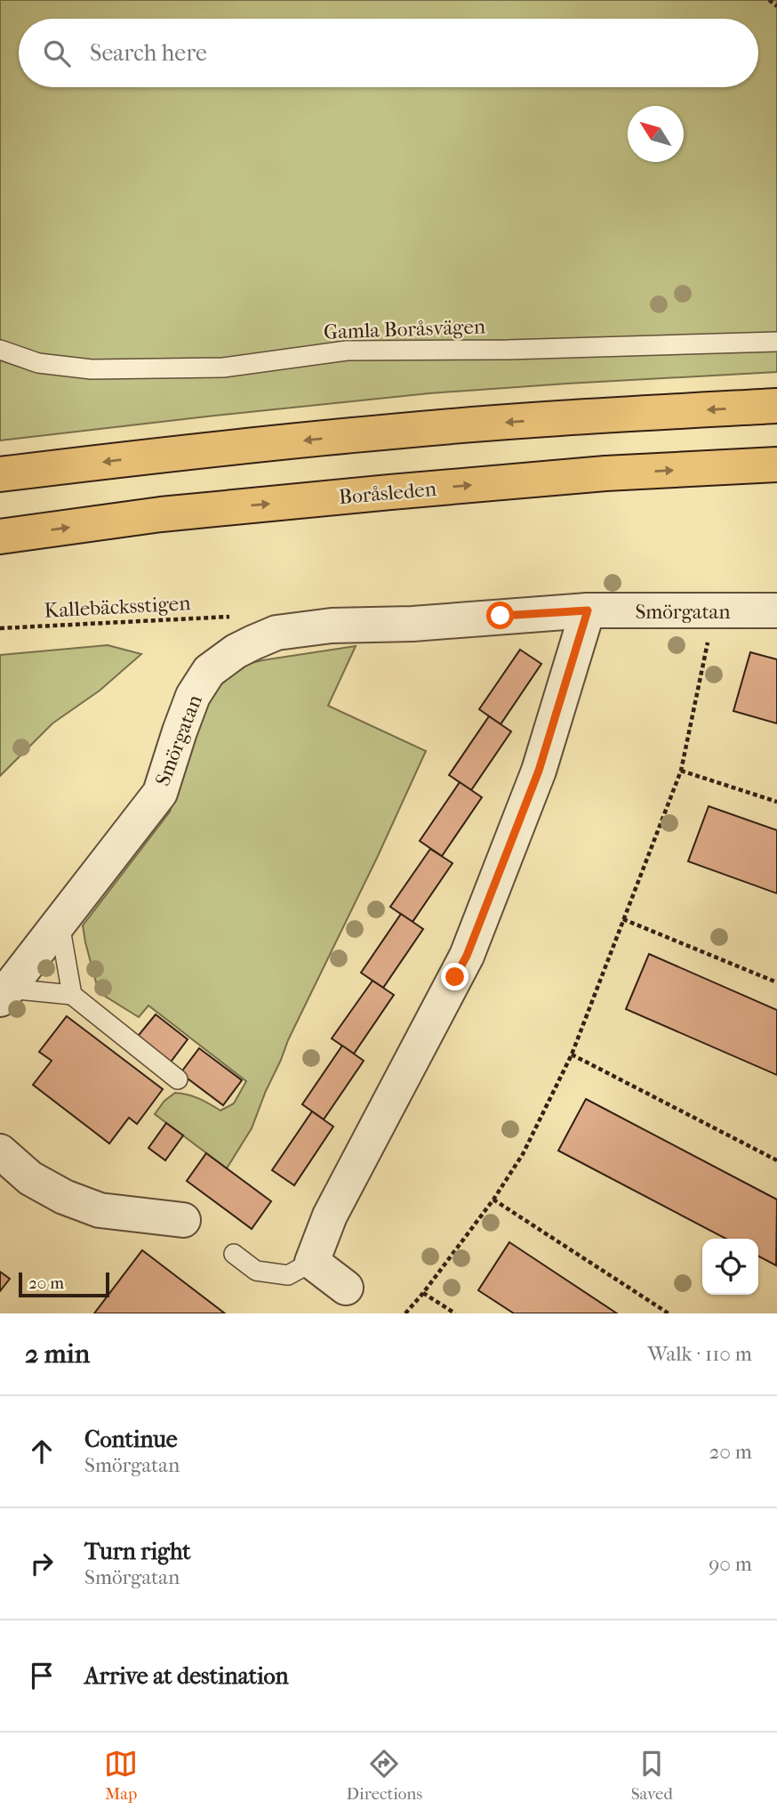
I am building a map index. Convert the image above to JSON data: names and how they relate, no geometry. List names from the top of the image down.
{
  "streets": {
    "highway": ["Boråsleden"],
    "street": ["Smörgatan"],
    "lane": ["Gamla Boråsvägen"],
    "path": ["Kallebäcksstigen"]
  },
  "scale_bar": "20 m",
  "north": "top left",
  "page": {
    "search": "Search here",
    "scale": "20 m",
    "heading": ["2 min", "Walk · 110 m"],
    "list": [
      ["Continue", "Smörgatan", "20 m"],
      ["Turn right", "Smörgatan", "90 m"],
      "Arrive at destination"
    ],
    "nav": ["Map", "Directions", "Saved"]
  }
}
